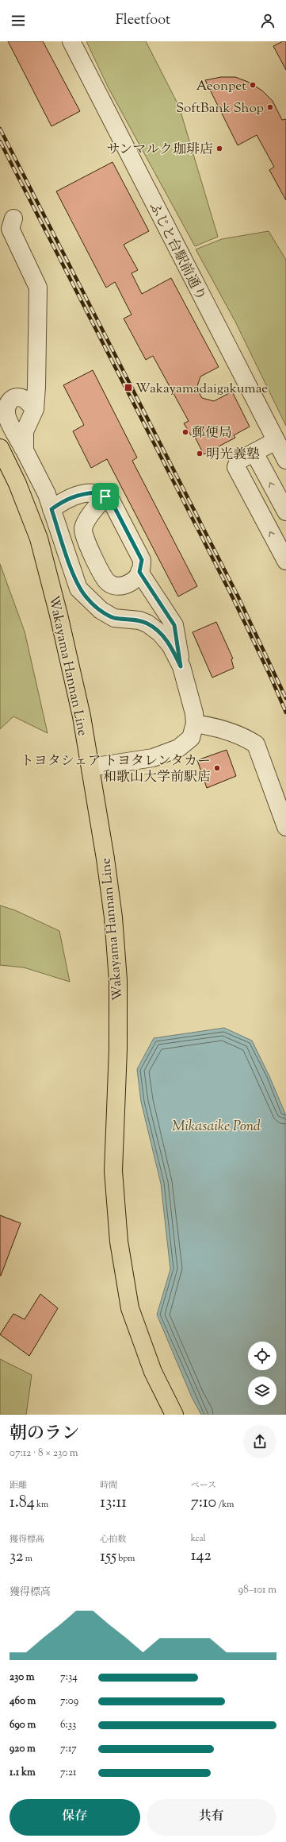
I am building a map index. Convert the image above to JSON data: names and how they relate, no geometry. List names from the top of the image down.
{
  "streets": {
    "main road": ["Wakayama Hannan Line"],
    "street": ["ふじと台駅前通り"]
  },
  "water": ["Mikasaike Pond"],
  "places": {
    "other": [
      "Aeonpet",
      "SoftBank Shop",
      "サンマルク珈琲店",
      "郵便局",
      "明光義塾",
      "トヨタシェア トヨタレンタカー 和歌山大学前駅店"
    ],
    "transit": ["Wakayamadaigakumae"]
  },
  "page": {
    "header": "Fleetfoot",
    "heading": ["朝のラン", "07:12 · 8 × 230 m"],
    "stats": [
      ["距離", "1.84 km"],
      ["時間", "13:11"],
      ["ペース", "7:10 /km"],
      ["獲得標高", "32 m"],
      ["心拍数", "155 bpm"],
      ["kcal", "142"]
    ],
    "chart": ["獲得標高", "98–101 m"],
    "list": [
      {
        "name": "230 m",
        "note": "7:34"
      },
      {
        "name": "460 m",
        "note": "7:09"
      },
      {
        "name": "690 m",
        "note": "6:33"
      },
      {
        "name": "920 m",
        "note": "7:17"
      },
      {
        "name": "1.1 km",
        "note": "7:21"
      }
    ],
    "buttons": ["保存", "共有"]
  }
}
